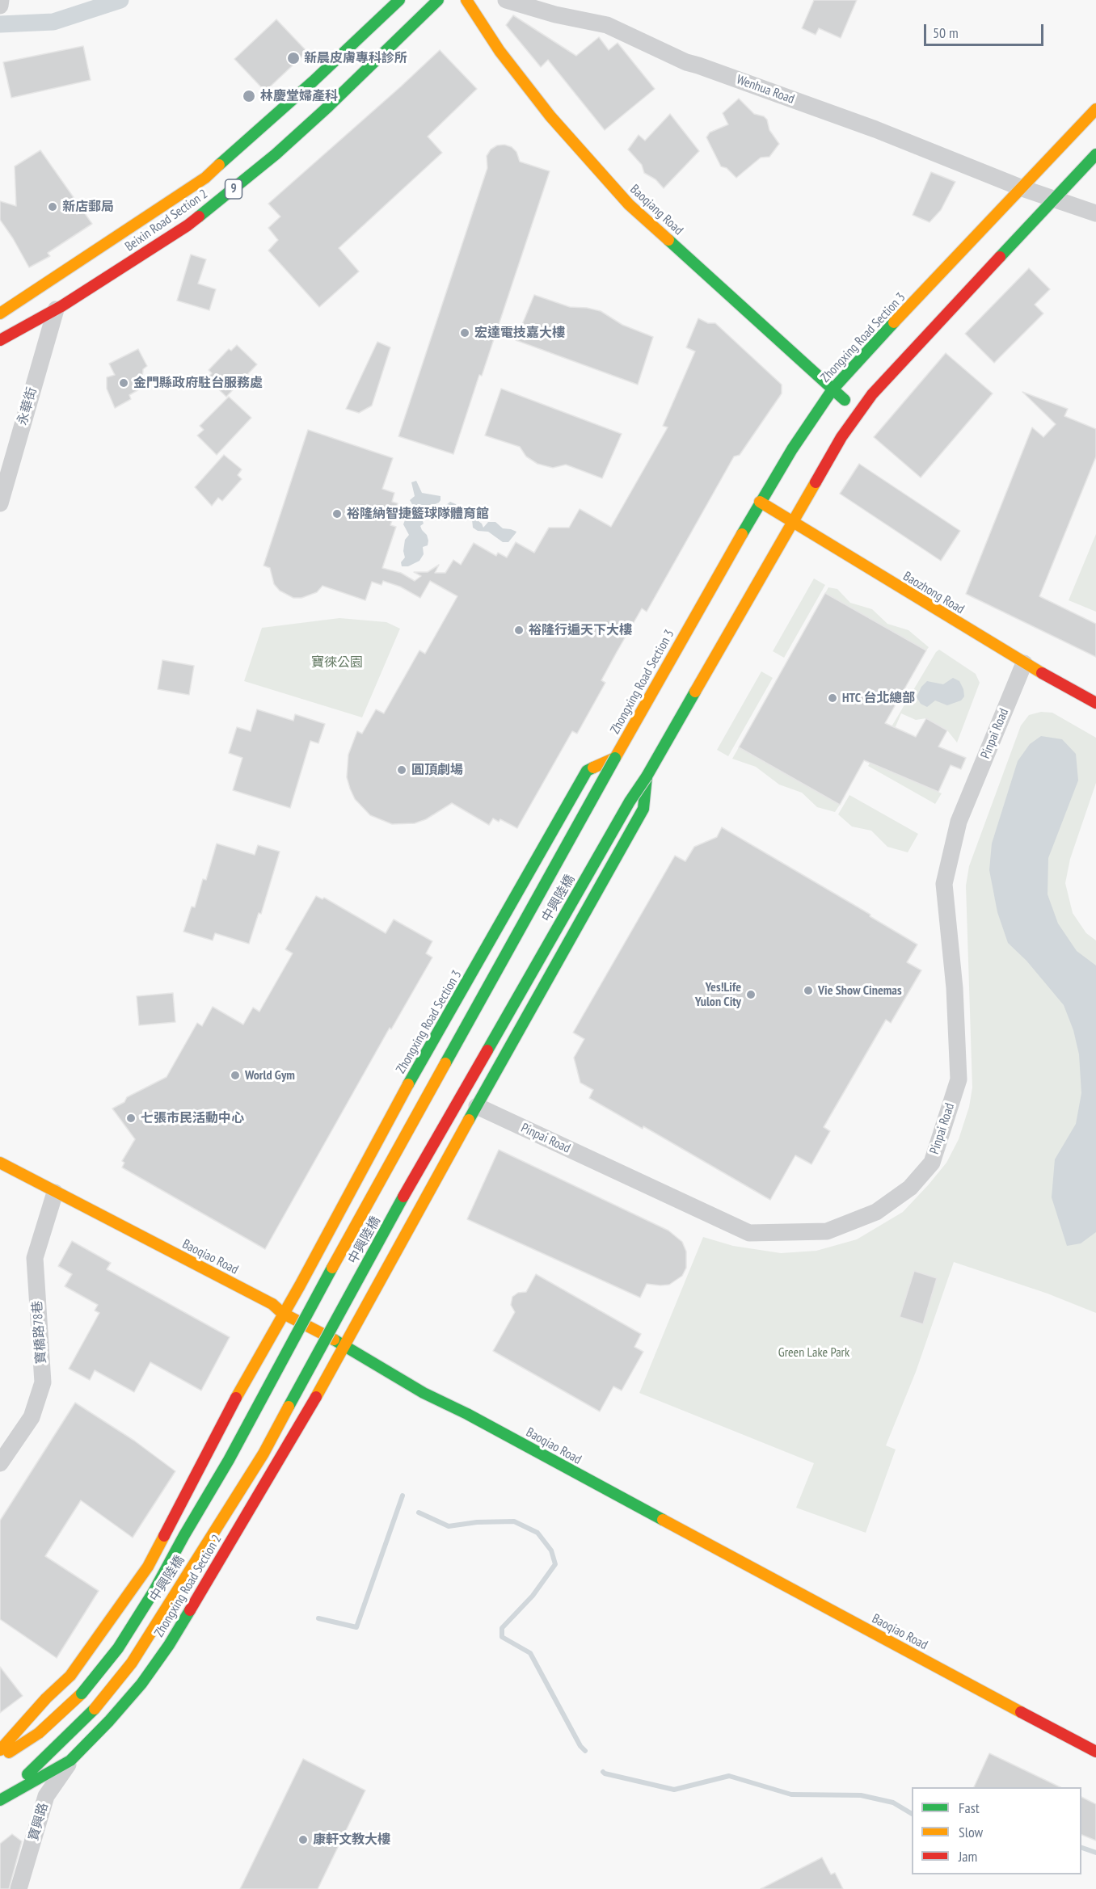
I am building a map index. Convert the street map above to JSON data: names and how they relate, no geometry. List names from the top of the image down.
{
  "streets": {
    "street": [
      "Wenhua Road",
      "9",
      "Baoqiang Road",
      "Beixin Road Section 2",
      "Zhongxing Road Section 3",
      "永華街",
      "Baozhong Road",
      "Pinpai Road",
      "中興陸橋",
      "Baoqiao Road",
      "寶橋路78巷",
      "Zhongxing Road Section 2",
      "寶興路"
    ]
  },
  "crossings": [
    ["Wenhua Road", "Zhongxing Road Section 3"],
    ["Baoqiang Road", "Zhongxing Road Section 3"],
    ["Beixin Road Section 2", "永華街"],
    ["Zhongxing Road Section 3", "Baozhong Road"],
    ["Zhongxing Road Section 3", "中興陸橋"],
    ["Zhongxing Road Section 3", "Baoqiao Road"],
    ["Baozhong Road", "Pinpai Road"],
    ["中興陸橋", "Zhongxing Road Section 2"],
    ["Baoqiao Road", "寶橋路78巷"],
    ["Baoqiao Road", "Zhongxing Road Section 2"],
    ["Zhongxing Road Section 2", "寶興路"]
  ],
  "parks": ["寶徠公園", "Green Lake Park"],
  "places": [
    "新晨皮膚專科診所",
    "林慶堂婦產科",
    "新店郵局",
    "宏達電技嘉大樓",
    "金門縣政府駐台服務處",
    "裕隆納智捷籃球隊體育館",
    "裕隆行遍天下大樓",
    "HTC 台北總部",
    "圓頂劇場",
    "Vie Show Cinemas",
    "Yes!Life Yulon City",
    "World Gym",
    "七張市民活動中心",
    "康軒文教大樓"
  ],
  "legend": ["Fast", "Slow", "Jam"],
  "scale_bar": "50 m"
}
